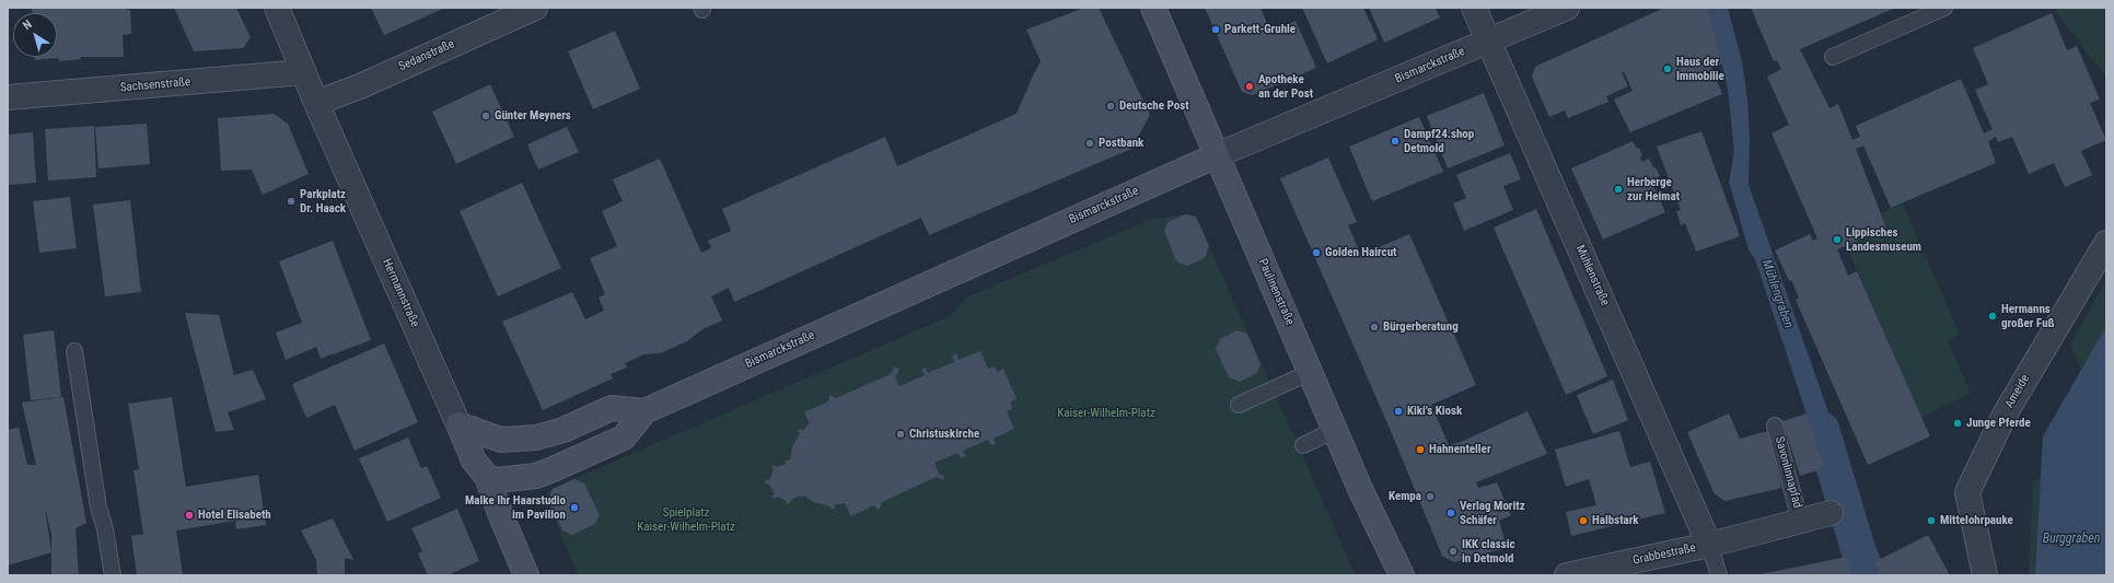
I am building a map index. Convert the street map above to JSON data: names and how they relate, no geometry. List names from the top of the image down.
{
  "streets": {
    "street": [
      "Sedanstraße",
      "Bismarckstraße",
      "Sachsenstraße",
      "Mühlenstraße",
      "Paulinenstraße",
      "Hermannstraße",
      "Ameide",
      "Grabbestraße"
    ],
    "lane": ["Savonlinnapfad"]
  },
  "crossings": [
    ["Sedanstraße", "Hermannstraße"],
    ["Bismarckstraße", "Mühlenstraße"],
    ["Bismarckstraße", "Paulinenstraße"],
    ["Bismarckstraße", "Hermannstraße"],
    ["Sachsenstraße", "Hermannstraße"],
    ["Mühlenstraße", "Grabbestraße"],
    ["Savonlinnapfad", "Grabbestraße"]
  ],
  "water": ["Mühlengraben", "Burggraben"],
  "parks": ["Kaiser-Wilhelm-Platz", "Spielplatz Kaiser-Wilhelm-Platz"],
  "places": [
    "Parkett-Gruhle",
    "Haus der Immobilie",
    "Apotheke an der Post",
    "Deutsche Post",
    "Günter Meyners",
    "Dampf24.shop Detmold",
    "Postbank",
    "Herberge zur Heimat",
    "Parkplatz Dr. Haack",
    "Lippisches Landesmuseum",
    "Golden Haircut",
    "Hermanns großer Fuß",
    "Bürgerberatung",
    "Kiki's Kiosk",
    "Junge Pferde",
    "Christuskirche",
    "Hahnenteller",
    "Kempa",
    "Malke Ihr Haarstudio im Pavillon",
    "Verlag Moritz Schäfer",
    "Hotel Elisabeth",
    "Halbstark",
    "Mittelohrpauke",
    "IKK classic in Detmold"
  ],
  "north": "top left"
}
